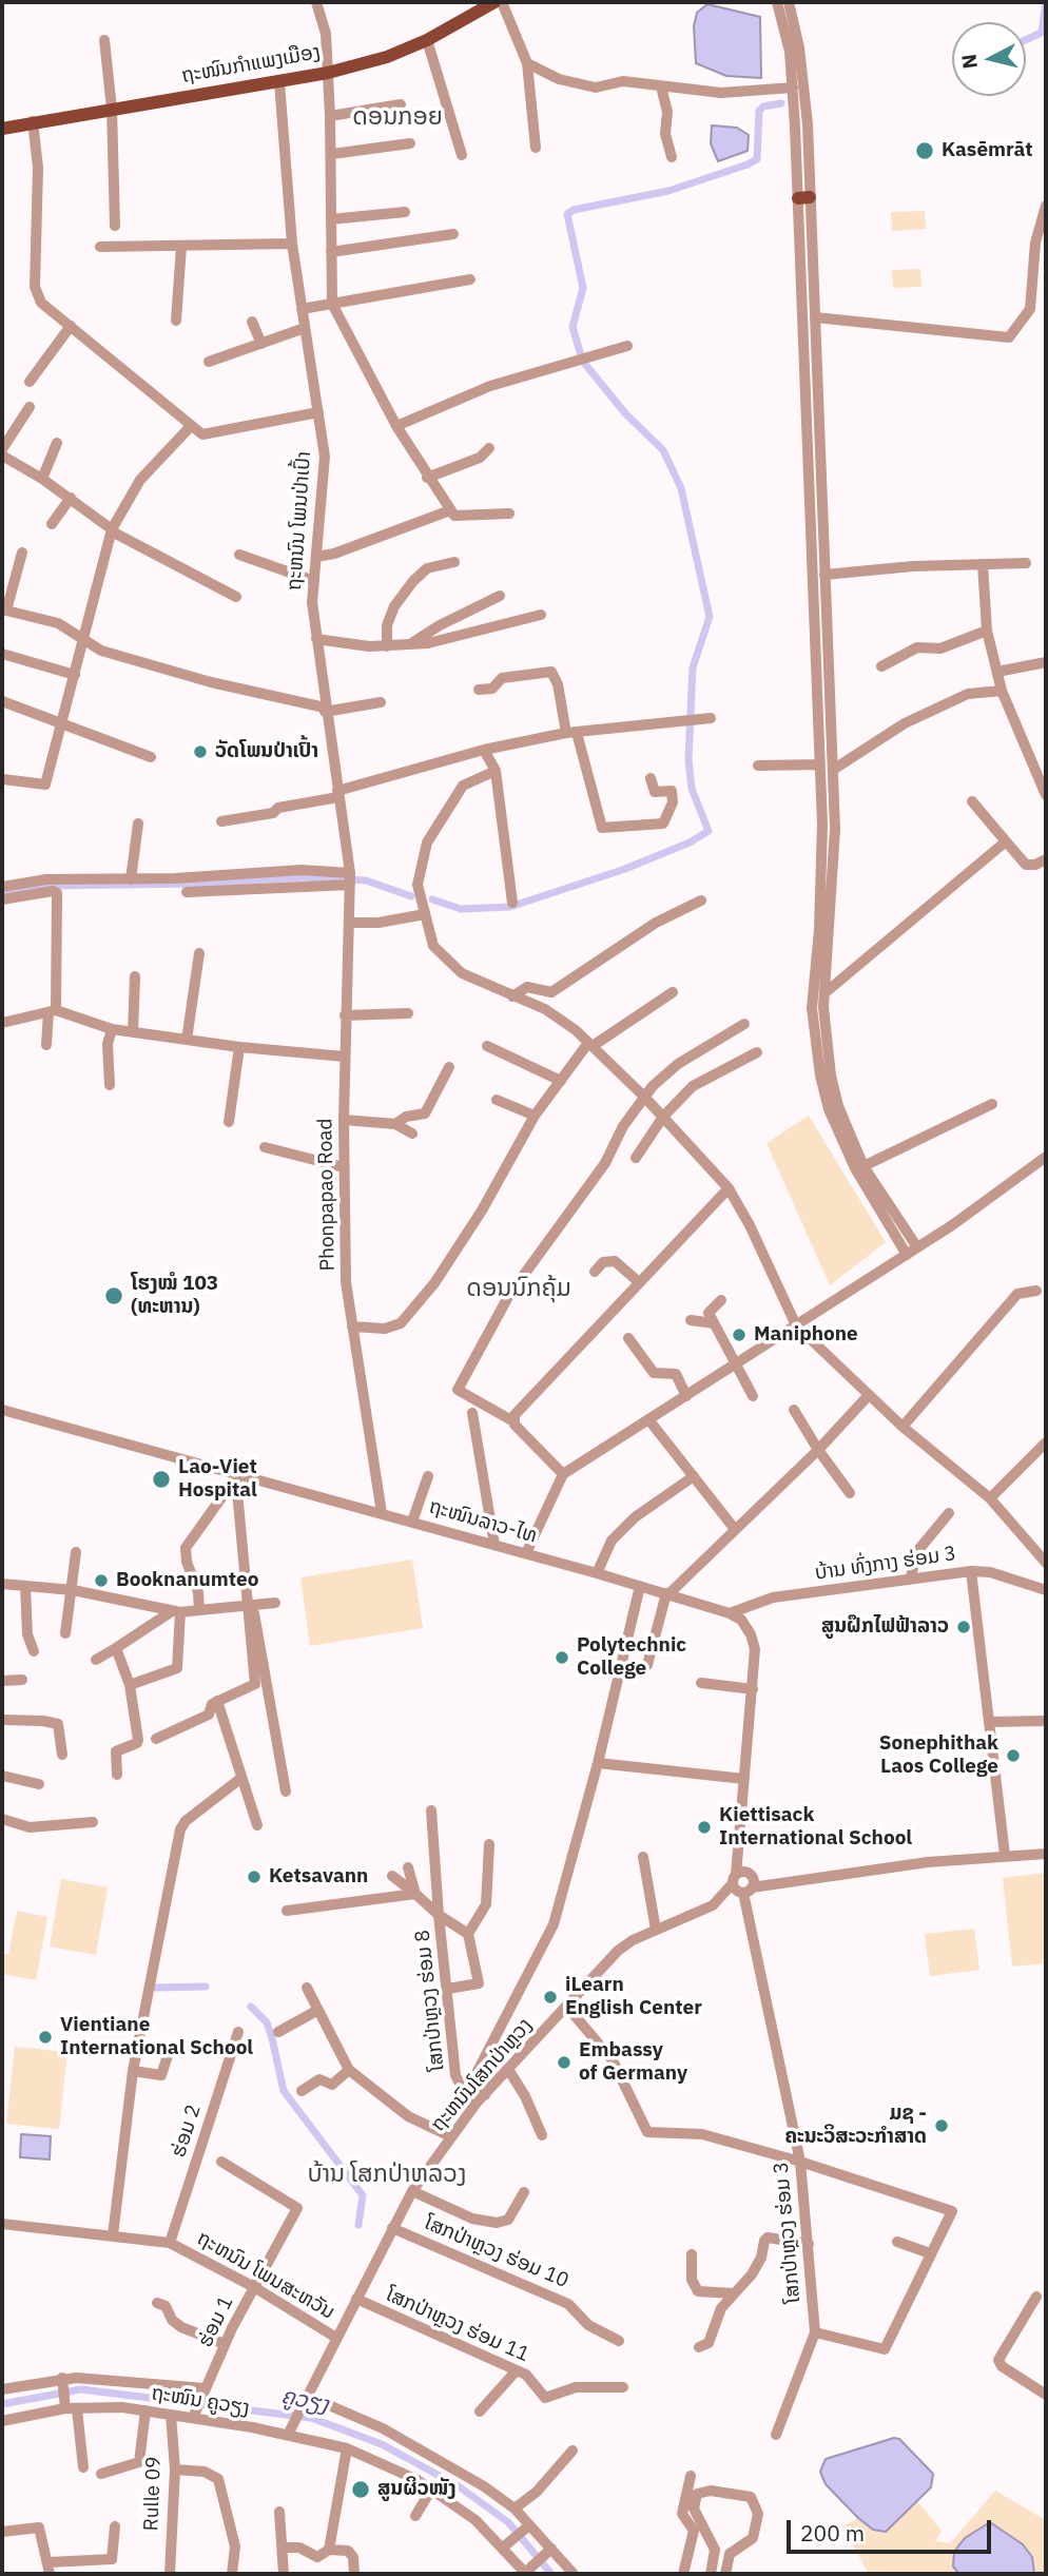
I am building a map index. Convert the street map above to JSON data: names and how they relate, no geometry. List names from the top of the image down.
{
  "streets": {
    "main road": ["ຖະໜົນກຳແພງເມືອງ"],
    "street": [
      "ຖະຫນົນ ໂພນປ່າເປົ້າ",
      "Phonpapao Road",
      "ຖະໜົນລາວ-ໄທ",
      "ບ້ານ ທົ່ງກາງ ຮ່ອມ 3",
      "ໂສກປ່າຫຼວງ ຮ່ອມ 8",
      "ຖະຫນົນໂສກປ່າຫຼວງ",
      "ຮ່ອມ 2",
      "ໂສກປ່າຫຼວງ ຮ່ອມ 3",
      "ໂສກປ່າຫຼວງ ຮ່ອມ 10",
      "ຖະຫນົນ ໂພນສະຫວັນ",
      "ຮ່ອມ 1",
      "ໂສກປ່າຫຼວງ ຮ່ອມ 11",
      "ຖະໜົນ ຄູວຽງ",
      "Rulle 09"
    ]
  },
  "crossings": [
    ["ຖະໜົນກຳແພງເມືອງ", "ຖະຫນົນ ໂພນປ່າເປົ້າ"],
    ["ຖະຫນົນ ໂພນປ່າເປົ້າ", "Phonpapao Road"],
    ["Phonpapao Road", "ຖະໜົນລາວ-ໄທ"],
    ["ຖະໜົນລາວ-ໄທ", "ບ້ານ ທົ່ງກາງ ຮ່ອມ 3"],
    ["ໂສກປ່າຫຼວງ ຮ່ອມ 8", "ຖະຫນົນໂສກປ່າຫຼວງ"],
    ["ຖະຫນົນໂສກປ່າຫຼວງ", "ໂສກປ່າຫຼວງ ຮ່ອມ 3"],
    ["ຖະຫນົນໂສກປ່າຫຼວງ", "ໂສກປ່າຫຼວງ ຮ່ອມ 10"],
    ["ຖະຫນົນໂສກປ່າຫຼວງ", "ຖະຫນົນ ໂພນສະຫວັນ"],
    ["ຖະຫນົນໂສກປ່າຫຼວງ", "ໂສກປ່າຫຼວງ ຮ່ອມ 11"],
    ["ຖະຫນົນໂສກປ່າຫຼວງ", "ຖະໜົນ ຄູວຽງ"],
    ["ຮ່ອມ 2", "ຖະຫນົນ ໂພນສະຫວັນ"],
    ["ຖະຫນົນ ໂພນສະຫວັນ", "ຮ່ອມ 1"],
    ["ຮ່ອມ 1", "ຖະໜົນ ຄູວຽງ"],
    ["ຖະໜົນ ຄູວຽງ", "Rulle 09"]
  ],
  "districts": ["ດອນກອຍ", "ດອນນົກຄຸ້ມ", "ບ້ານ ໂສກປ່າຫລວງ"],
  "water": ["ຄູວຽງ"],
  "places": [
    "Kasēmrāt",
    "ວັດໂພນປ່າເປົ້າ",
    "ໂຮງໝໍ 103 (ທະຫານ)",
    "Maniphone",
    "Lao-Viet Hospital",
    "Booknanumteo",
    "ສູນຝຶກໄຟຟ້າລາວ",
    "Polytechnic College",
    "Sonephithak Laos College",
    "Kiettisack International School",
    "Ketsavann",
    "iLearn English Center",
    "Vientiane International School",
    "Embassy of Germany",
    "ມຊ - ຄະນະວິສະວະກຳສາດ",
    "ສູນຜິວໜັງ"
  ],
  "scale_bar": "200 m",
  "north": "left"
}
